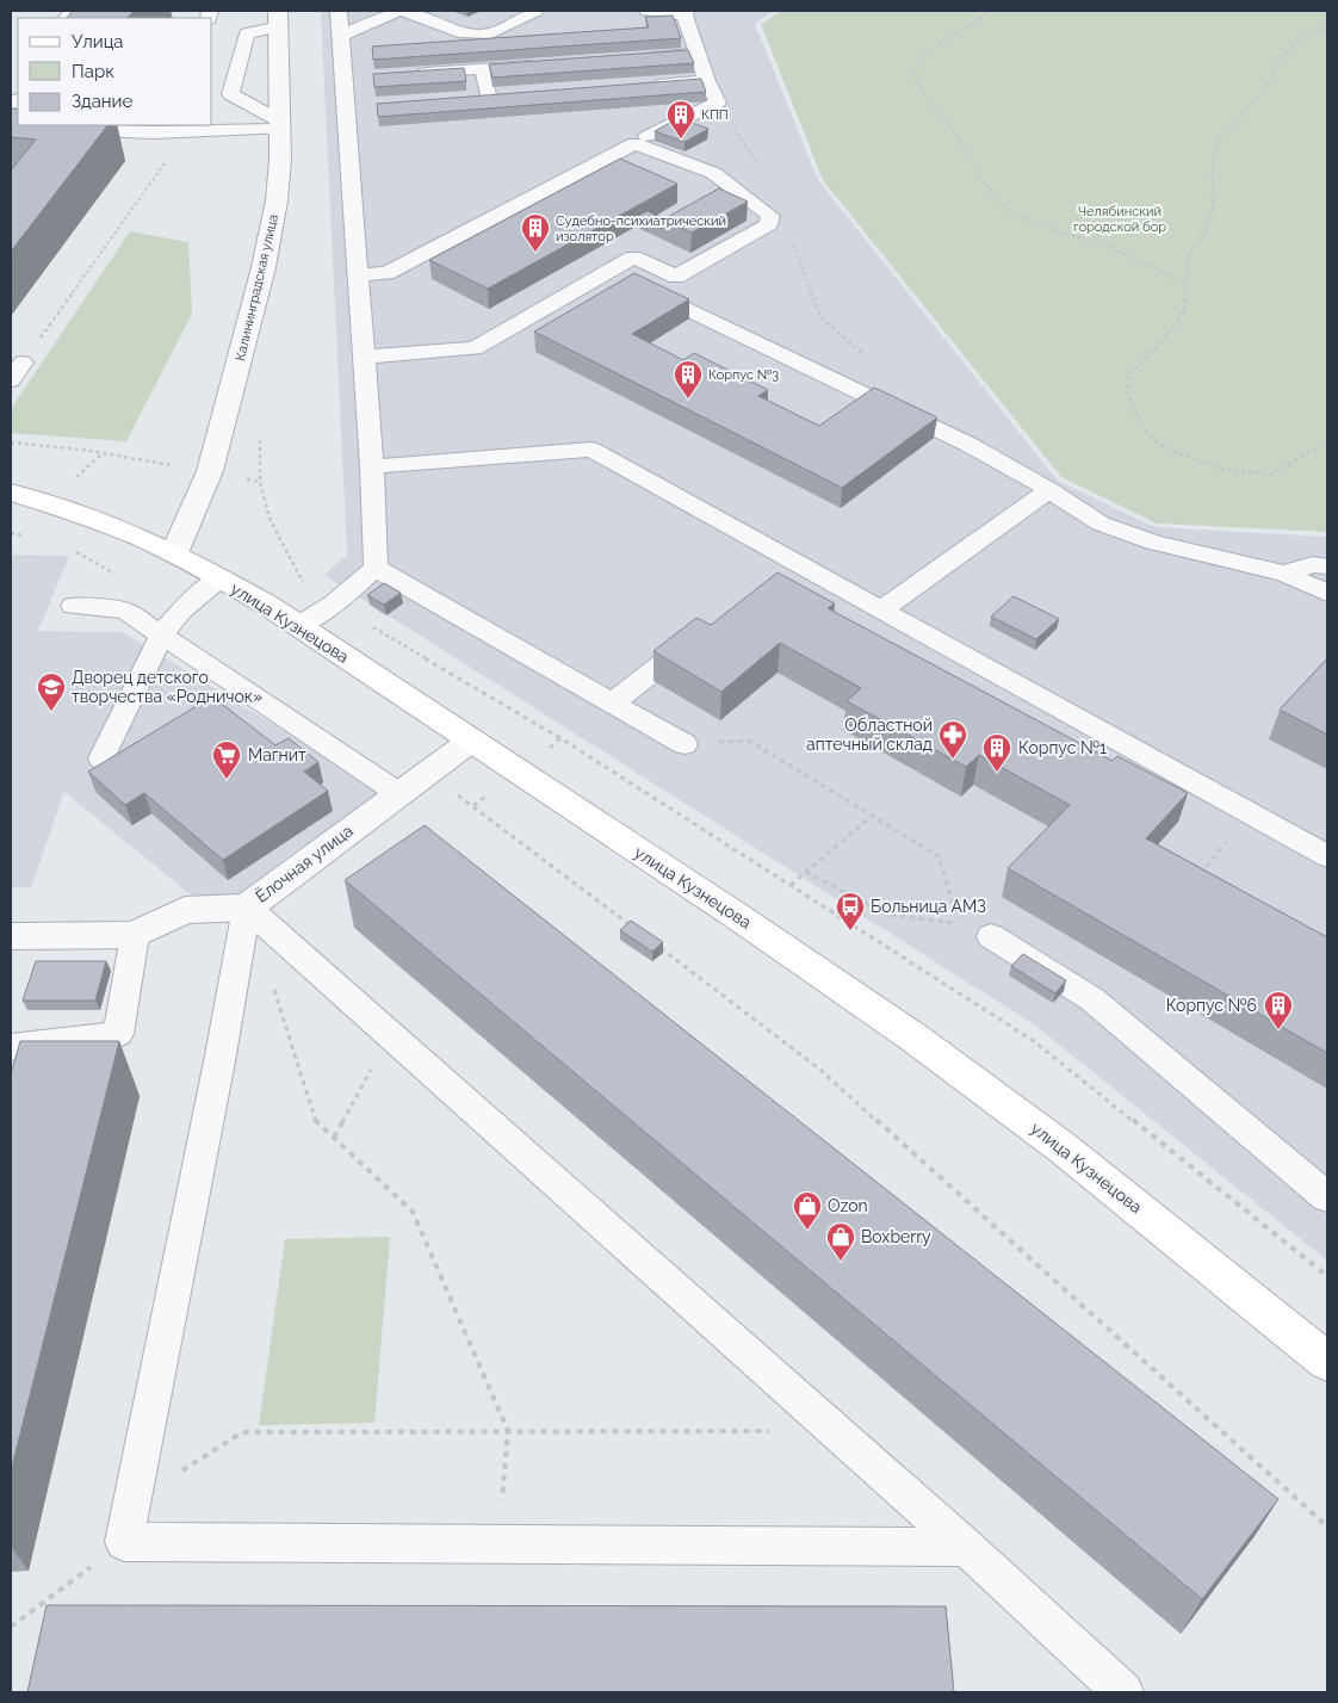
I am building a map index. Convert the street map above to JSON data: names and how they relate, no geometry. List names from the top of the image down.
{
  "streets": {
    "street": ["Калининградская улица", "улица Кузнецова", "Ёлочная улица"]
  },
  "crossings": [
    ["Калининградская улица", "улица Кузнецова"],
    ["улица Кузнецова", "Ёлочная улица"]
  ],
  "parks": ["Челябинский городской бор"],
  "places": {
    "building": [
      "КПП",
      "Судебно-психиатрический изолятор",
      "Корпус №3",
      "Корпус №1",
      "Корпус №6"
    ],
    "school or university": ["Дворец детского творчества «Родничок»"],
    "pharmacy": ["Областной аптечный склад"],
    "supermarket": ["Магнит"],
    "bus stop": ["Больница АМЗ"],
    "shop": ["Ozon", "Boxberry"]
  },
  "legend": ["Улица", "Парк", "Здание"]
}
